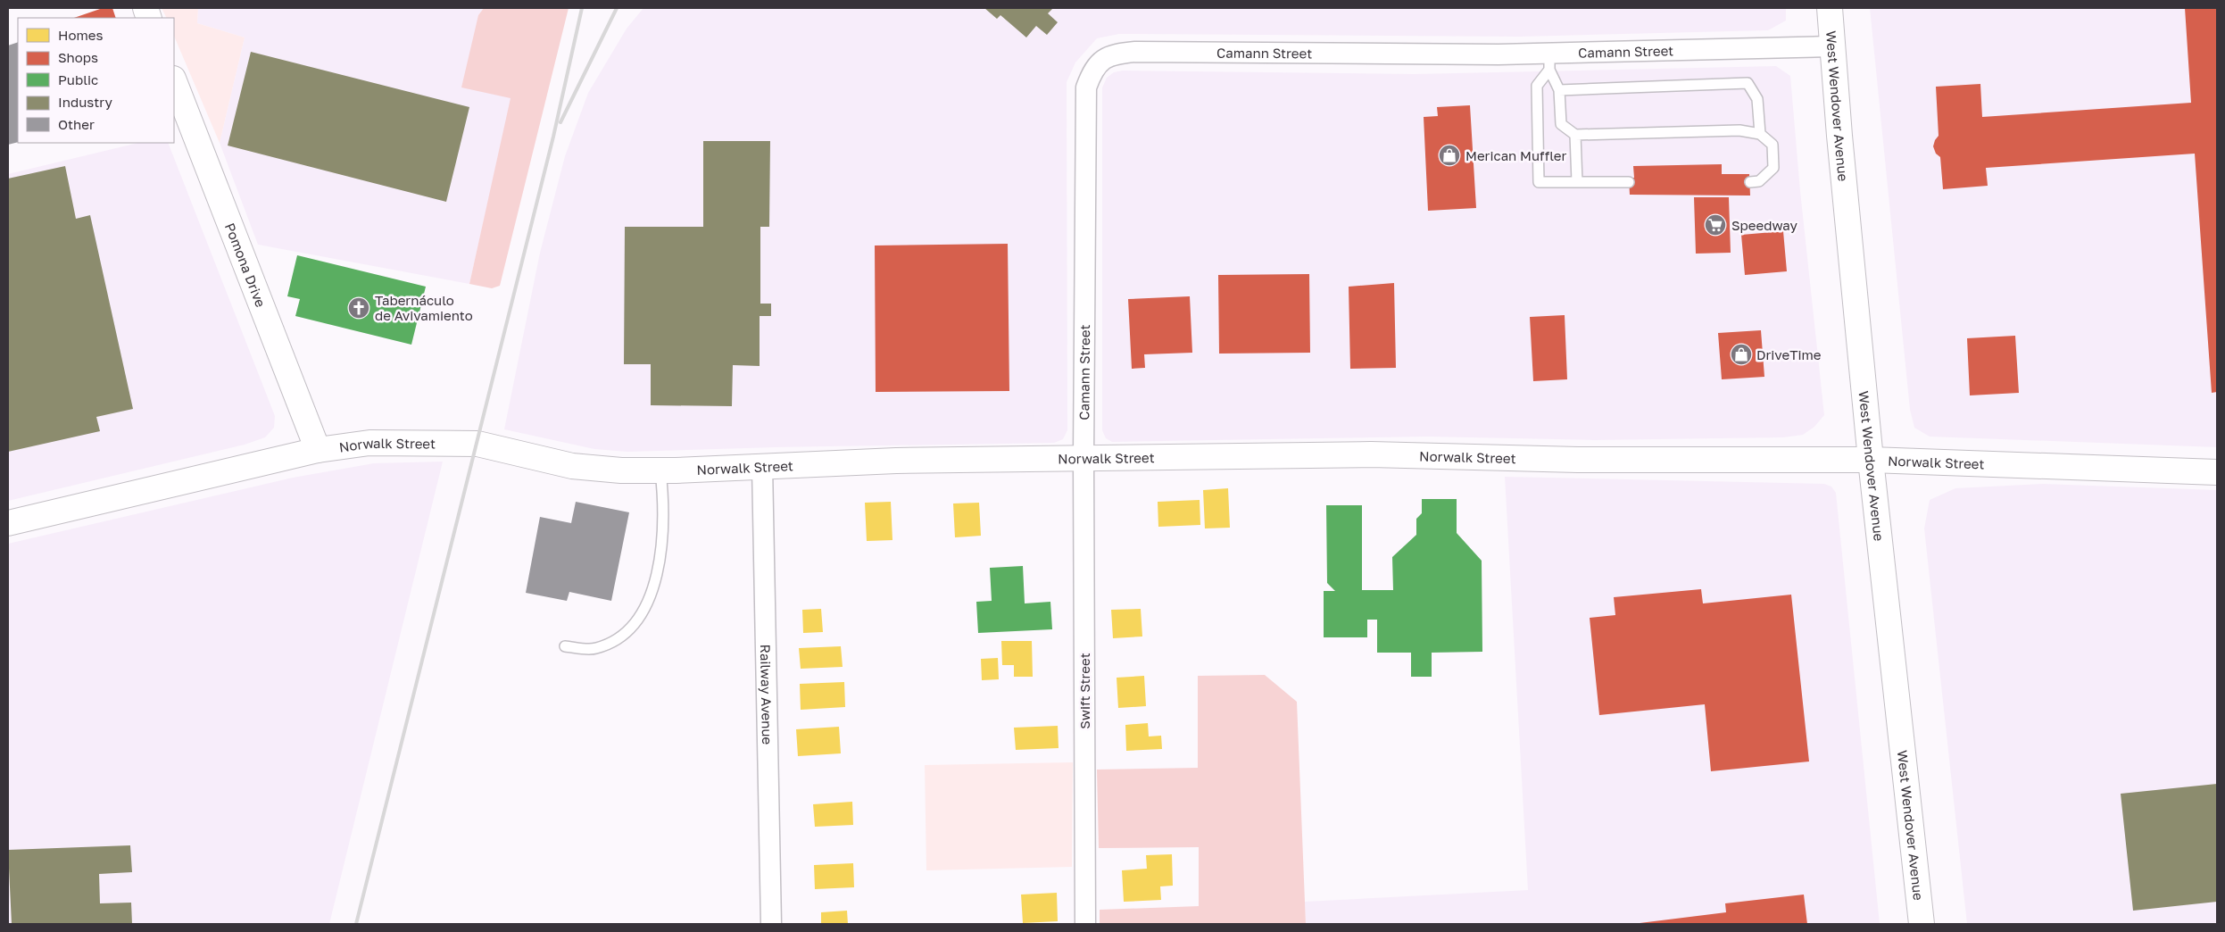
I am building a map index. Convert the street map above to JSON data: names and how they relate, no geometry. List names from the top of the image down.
{
  "streets": {
    "main road": ["West Wendover Avenue", "Pomona Drive", "Norwalk Street"],
    "street": ["Camann Street", "Swift Street", "Railway Avenue"]
  },
  "crossings": [
    ["Camann Street", "West Wendover Avenue"],
    ["Camann Street", "Norwalk Street"],
    ["Camann Street", "Swift Street"],
    ["West Wendover Avenue", "Norwalk Street"],
    ["Pomona Drive", "Norwalk Street"],
    ["Norwalk Street", "Swift Street"],
    ["Norwalk Street", "Railway Avenue"]
  ],
  "places": {
    "shop": ["Merican Muffler", "DriveTime"],
    "supermarket": ["Speedway"],
    "church": ["Tabernáculo de Avivamiento"]
  },
  "legend": [
    "Homes",
    "Shops",
    "Public",
    "Industry",
    "Other"
  ]
}
